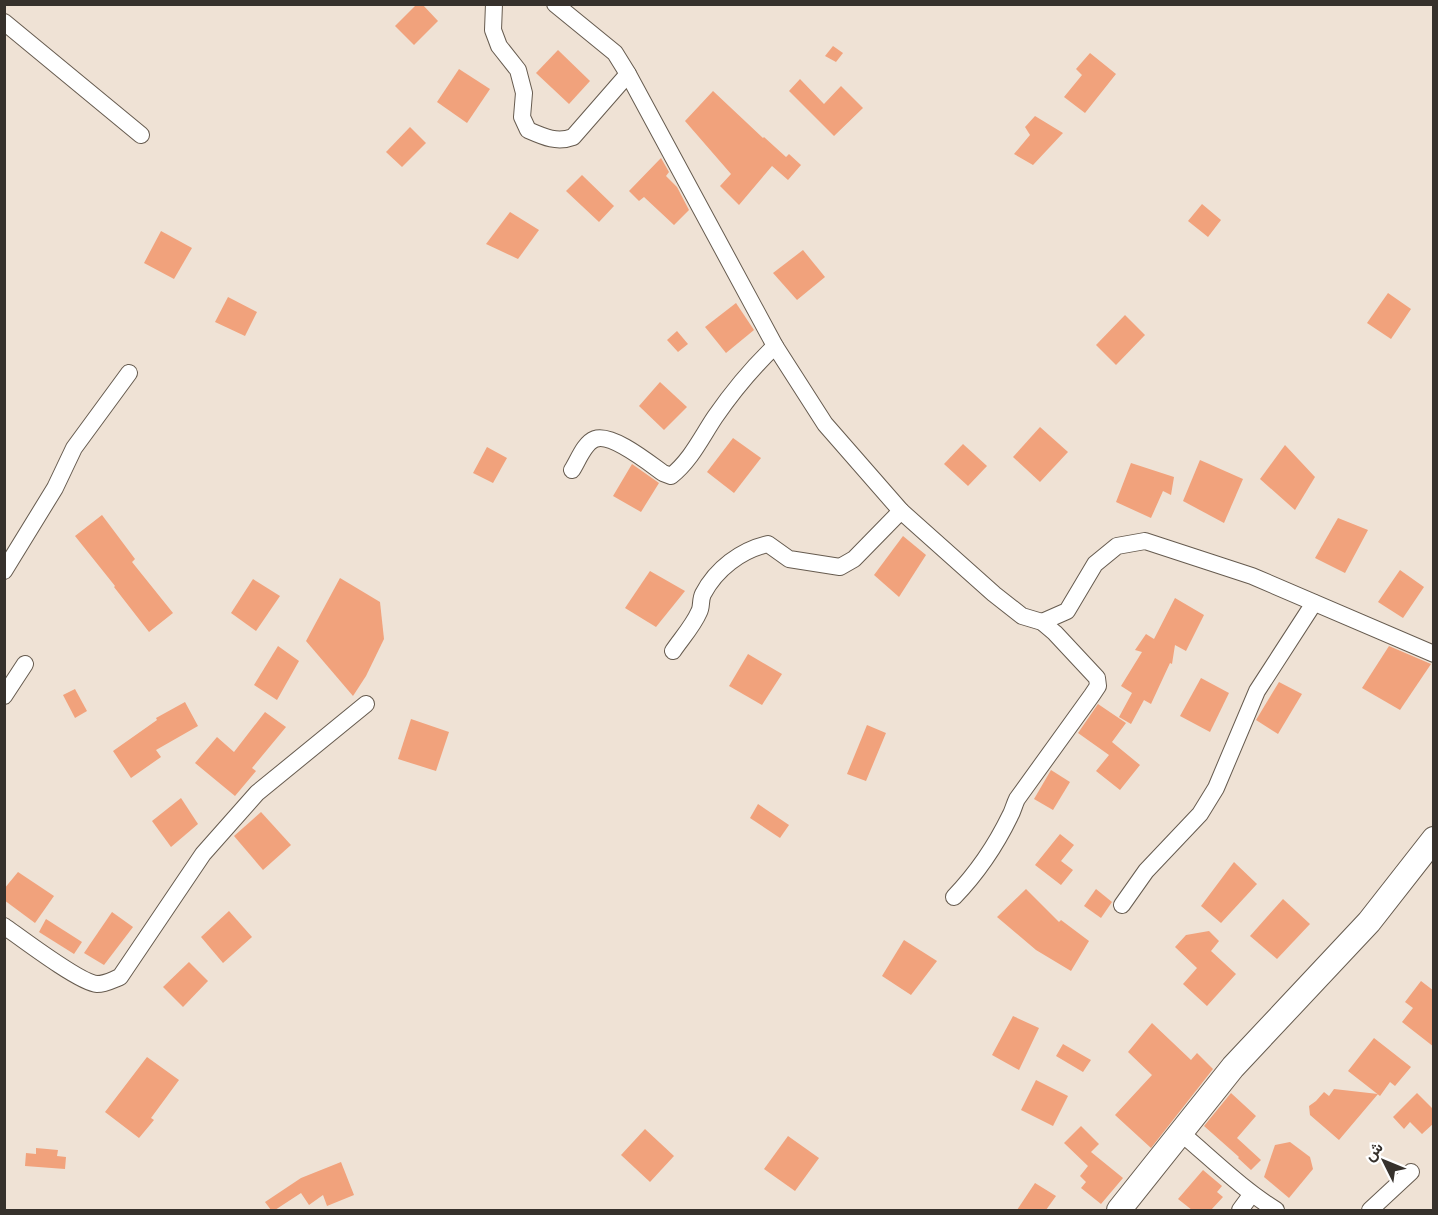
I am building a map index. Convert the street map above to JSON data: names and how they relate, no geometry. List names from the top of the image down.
{
  "north": "top left"
}
